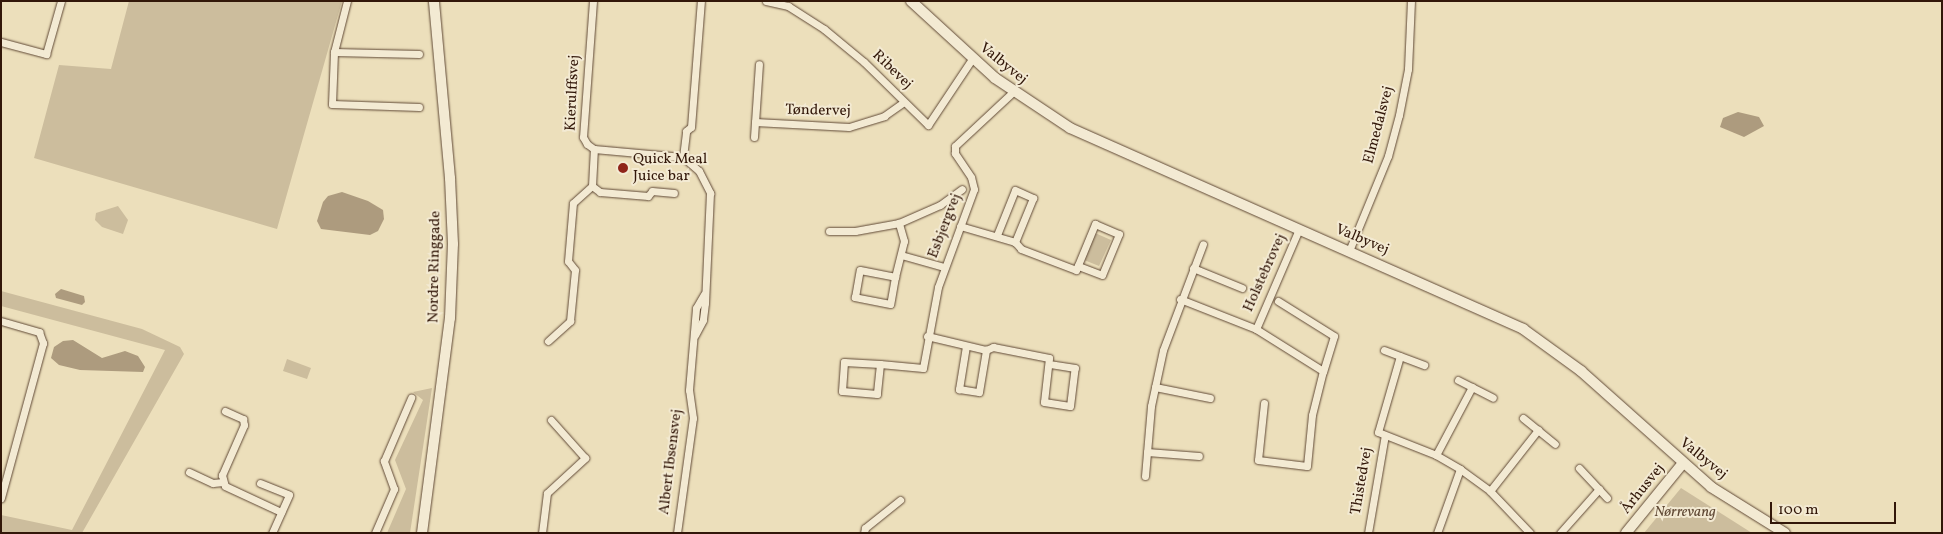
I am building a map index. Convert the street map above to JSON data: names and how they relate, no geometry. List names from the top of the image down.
{
  "streets": {
    "street": [
      "Valbyvej",
      "Ribevej",
      "Kierulffsvej",
      "Tøndervej",
      "Elmedalsvej",
      "Esbjergvej",
      "Nordre Ringgade",
      "Holstebrovej",
      "Albert Ibsensvej",
      "Thistedvej",
      "Århusvej"
    ]
  },
  "crossings": [
    ["Valbyvej", "Ribevej"],
    ["Valbyvej", "Elmedalsvej"],
    ["Valbyvej", "Esbjergvej"],
    ["Valbyvej", "Holstebrovej"],
    ["Valbyvej", "Århusvej"],
    ["Ribevej", "Tøndervej"]
  ],
  "parks": ["Nørrevang"],
  "places": ["Quick Meal Juice bar"],
  "scale_bar": "100 m"
}
